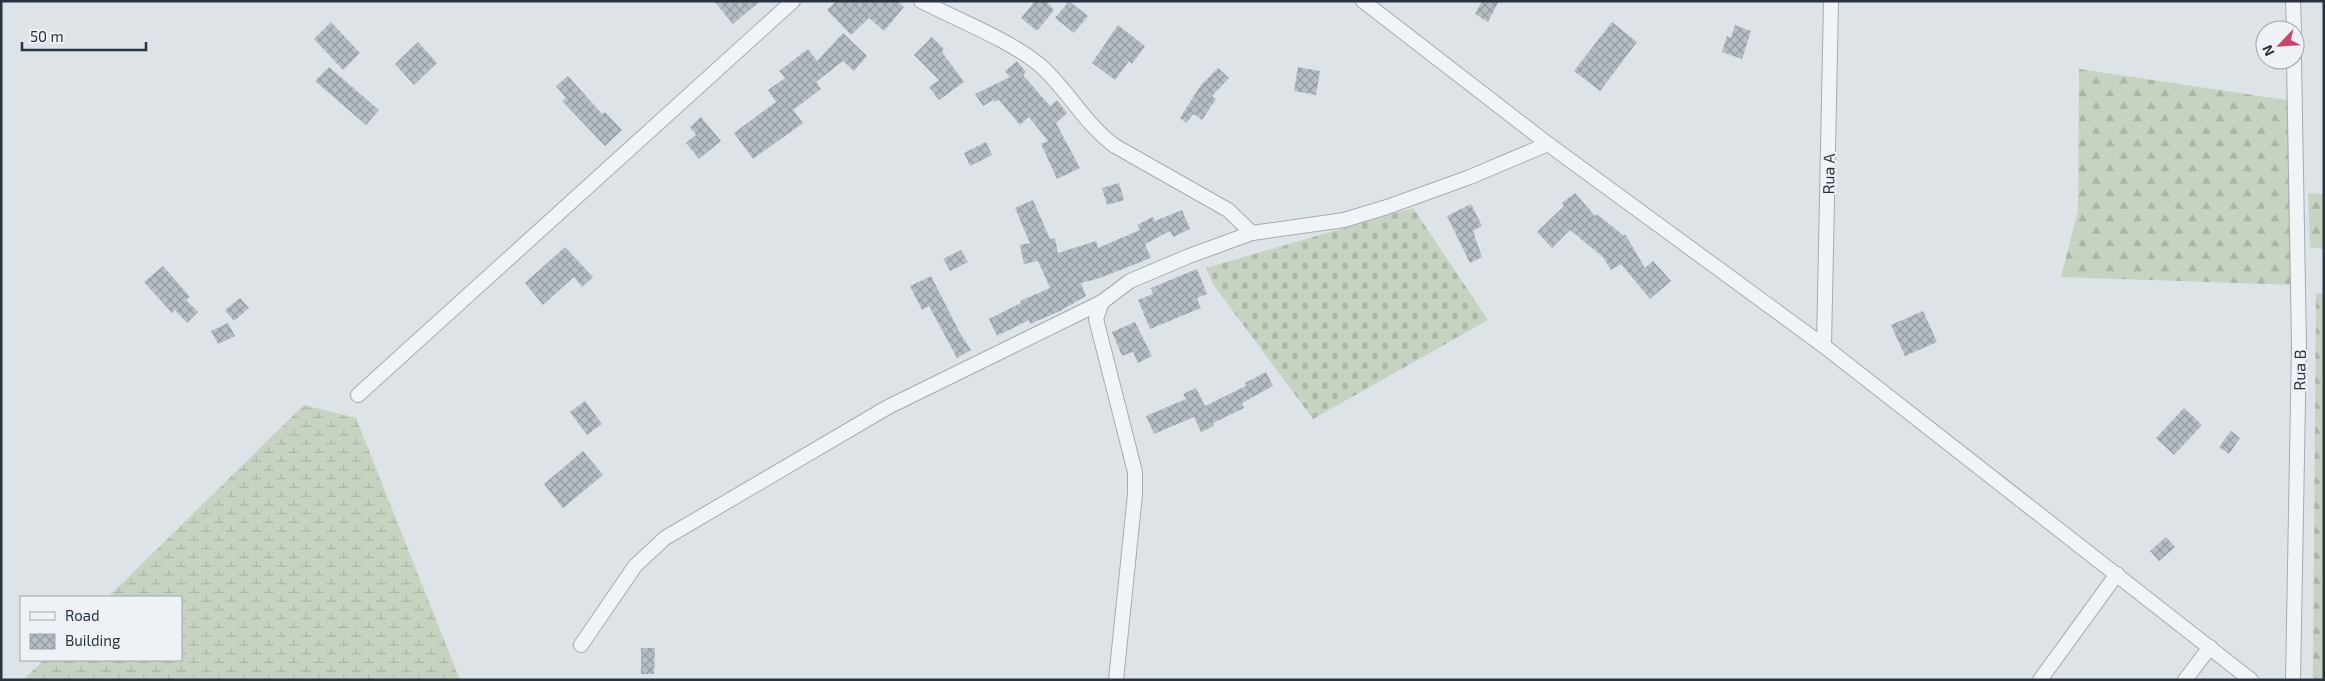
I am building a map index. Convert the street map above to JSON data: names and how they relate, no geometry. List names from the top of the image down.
{
  "streets": {
    "street": ["Rua A", "Rua B"]
  },
  "legend": ["Road", "Building"],
  "scale_bar": "50 m",
  "north": "bottom left"
}
